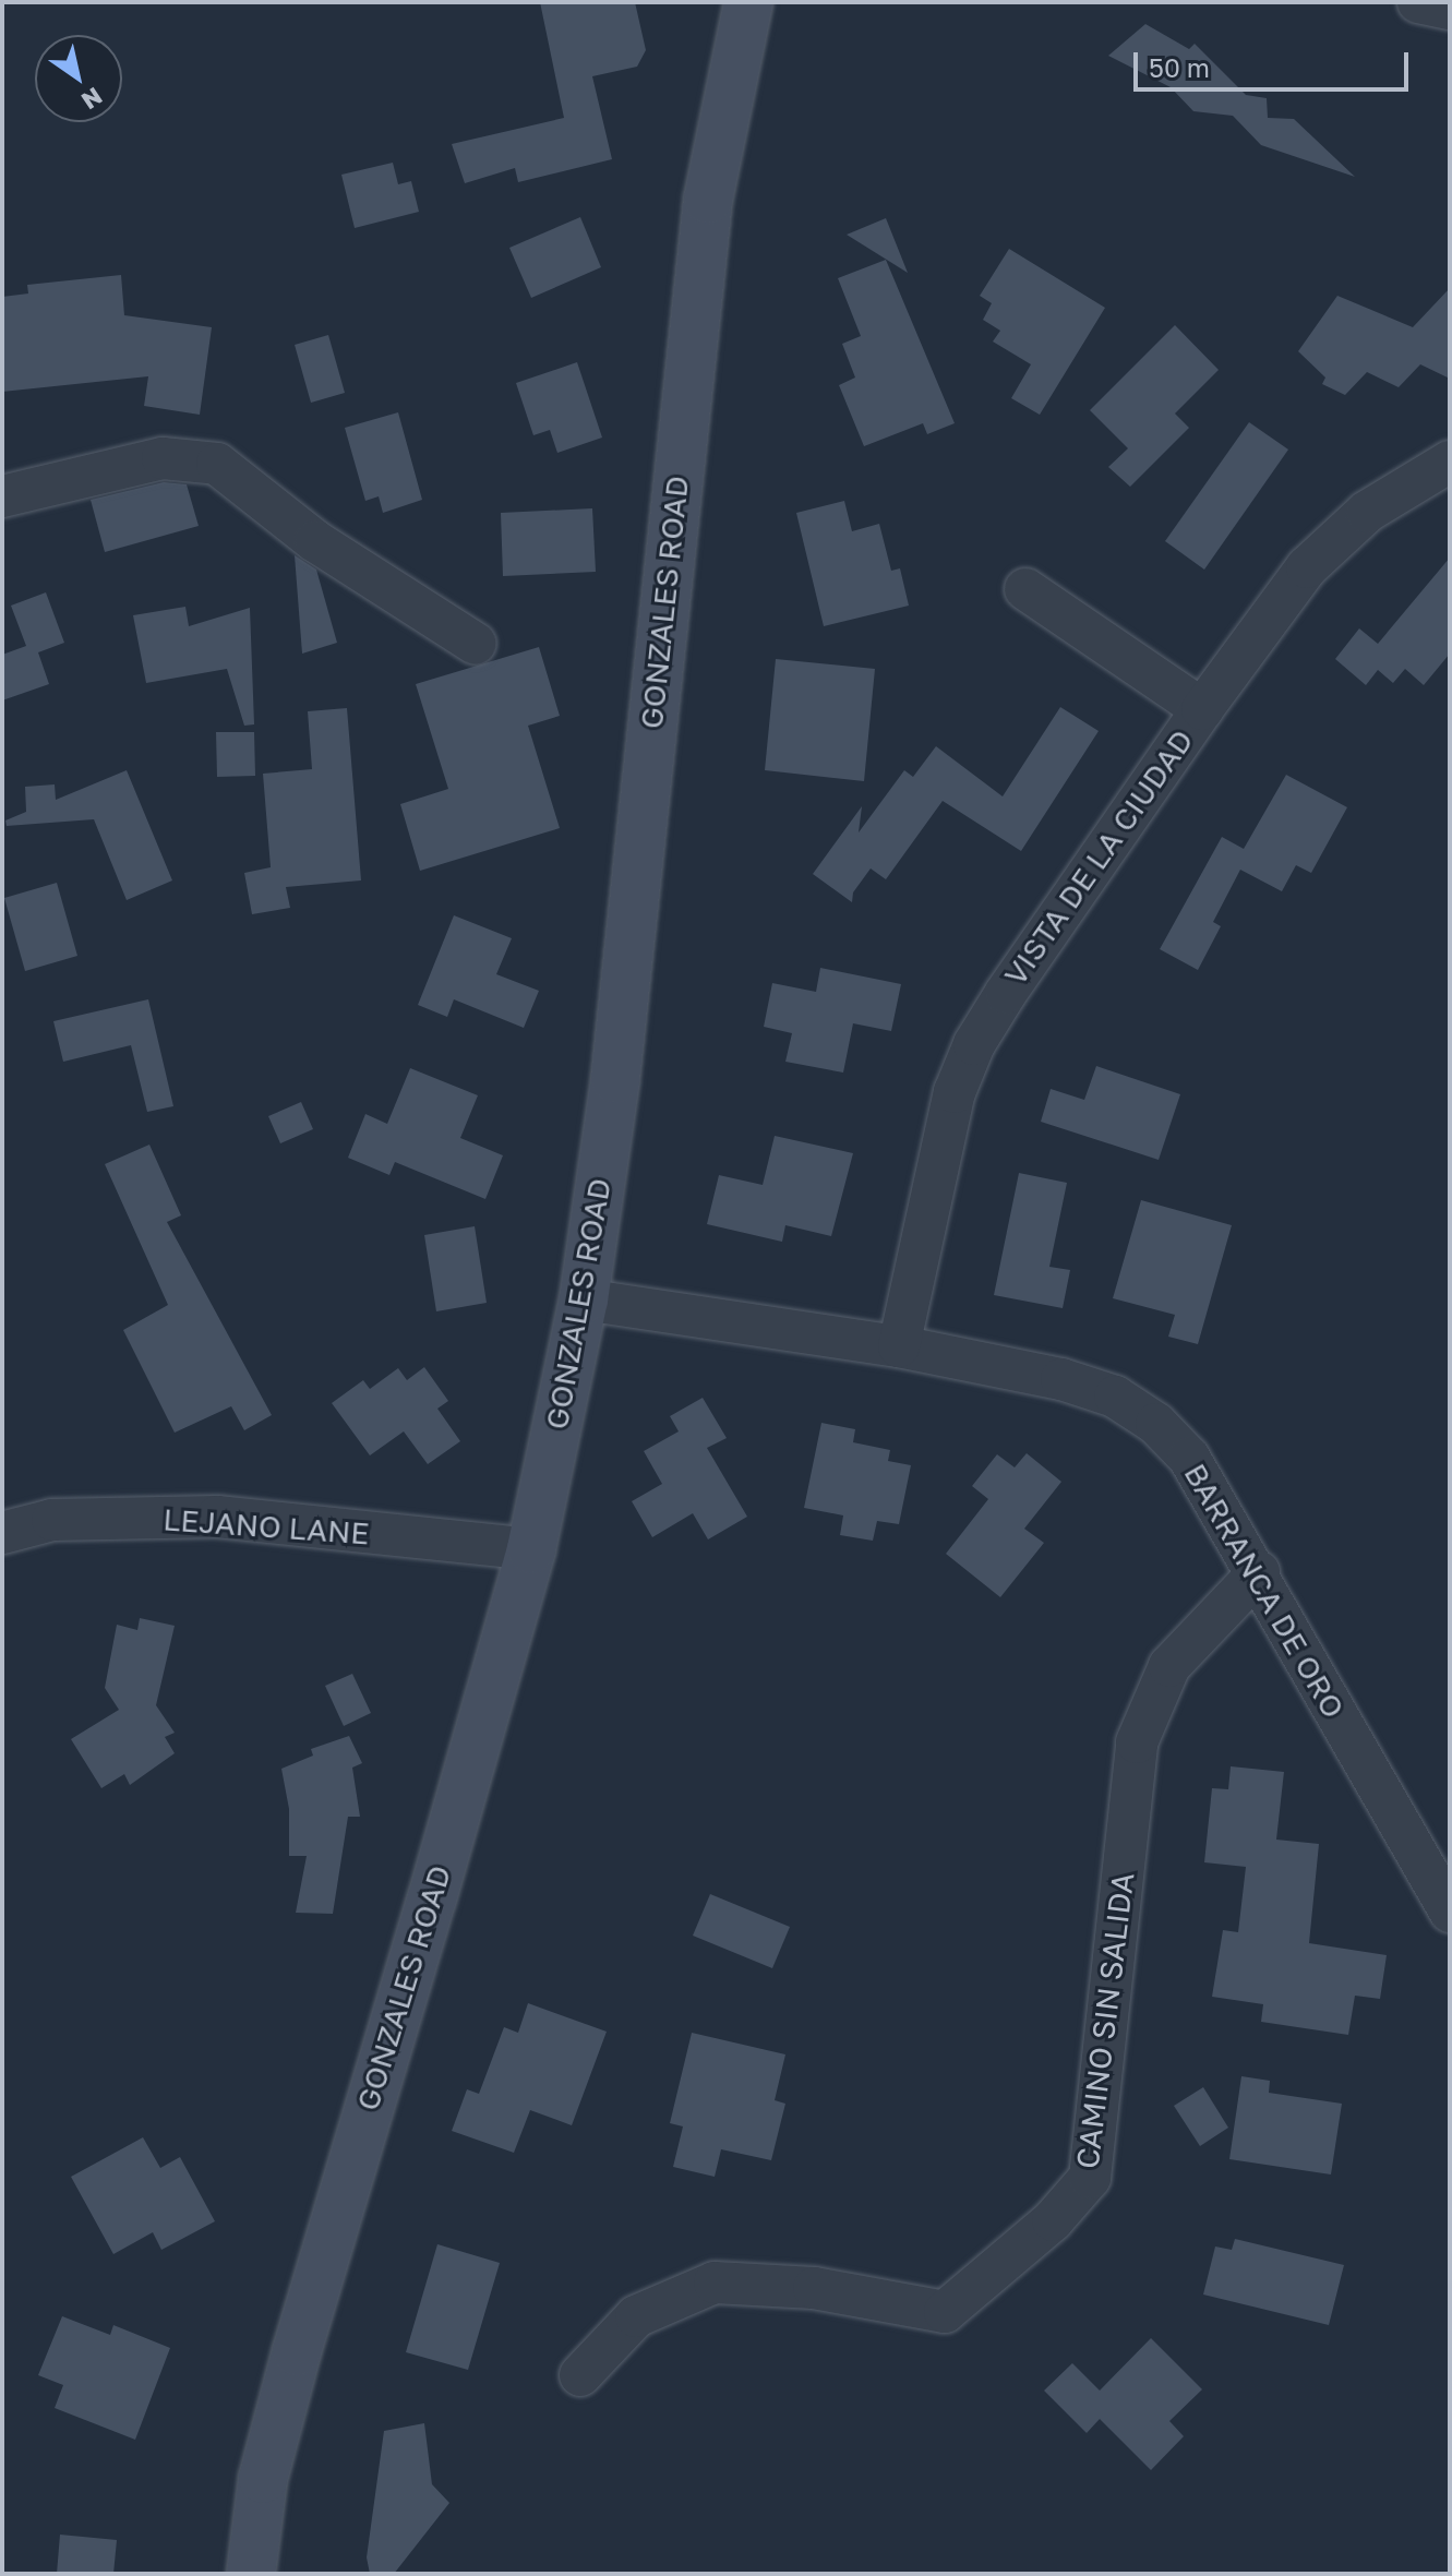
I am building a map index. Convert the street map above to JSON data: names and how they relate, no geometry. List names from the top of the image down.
{
  "streets": {
    "street": [
      "GONZALES ROAD",
      "VISTA DE LA CIUDAD",
      "LEJANO LANE",
      "BARRANCA DE ORO",
      "CAMINO SIN SALIDA"
    ]
  },
  "crossings": [
    ["GONZALES ROAD", "LEJANO LANE"],
    ["GONZALES ROAD", "BARRANCA DE ORO"],
    ["VISTA DE LA CIUDAD", "BARRANCA DE ORO"],
    ["BARRANCA DE ORO", "CAMINO SIN SALIDA"]
  ],
  "scale_bar": "50 m",
  "north": "bottom right"
}
